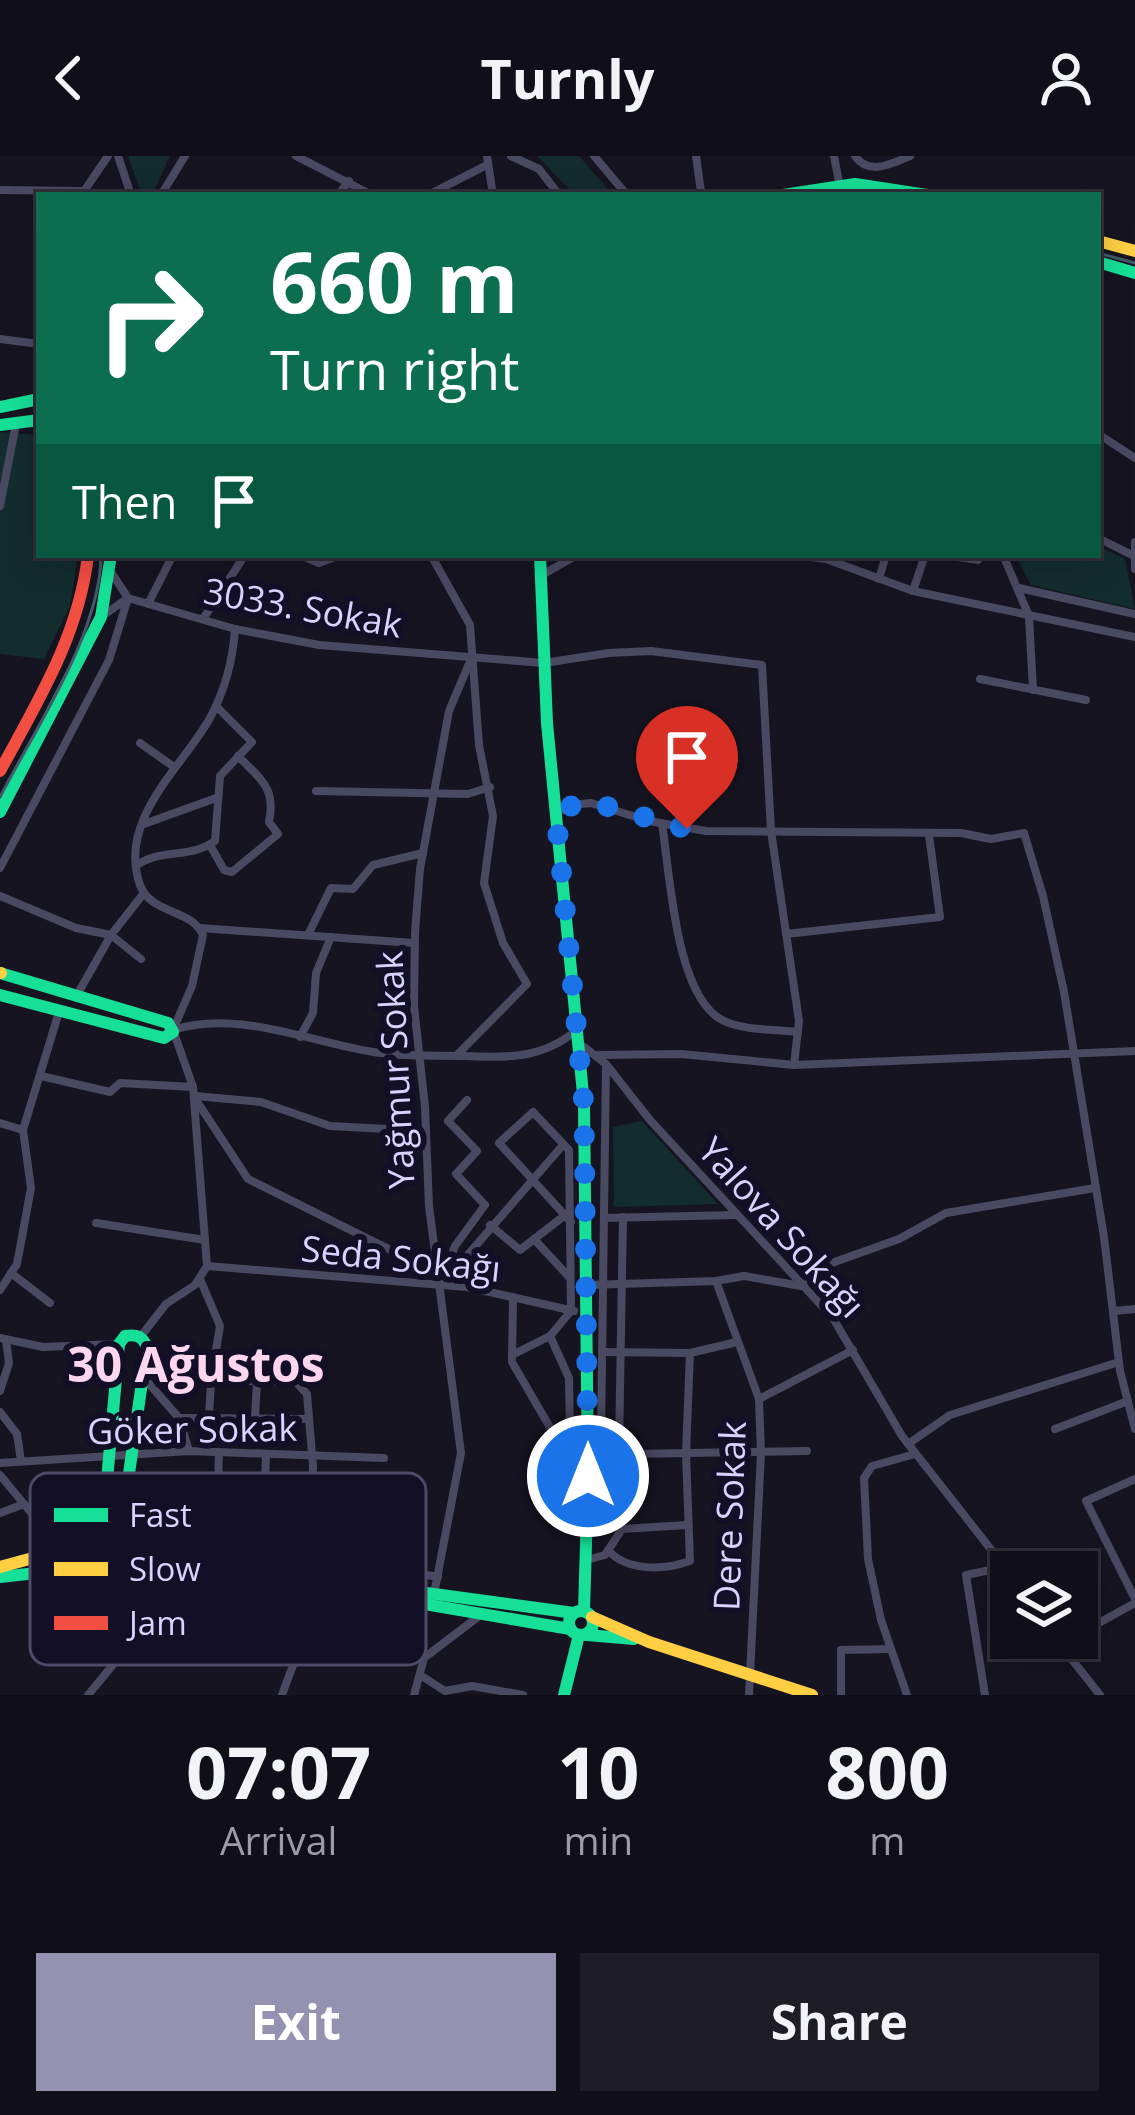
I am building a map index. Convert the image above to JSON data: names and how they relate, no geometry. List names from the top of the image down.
{
  "streets": {
    "street": [
      "3033. Sokak",
      "Yağmur Sokak",
      "Yalova Sokağı",
      "Seda Sokağı",
      "Göker Sokak",
      "Dere Sokak"
    ]
  },
  "crossings": [
    ["3033. Sokak", "Yağmur Sokak"],
    ["Yağmur Sokak", "Seda Sokağı"]
  ],
  "districts": ["30 Ağustos"],
  "legend": ["Fast", "Slow", "Jam"],
  "page": {
    "header": "Turnly",
    "turn": ["660 m", "Turn right"],
    "then": "Then",
    "eta": [
      "07:07",
      "Arrival",
      "10",
      "min",
      "800",
      "m"
    ],
    "buttons": ["Exit", "Share"]
  }
}
